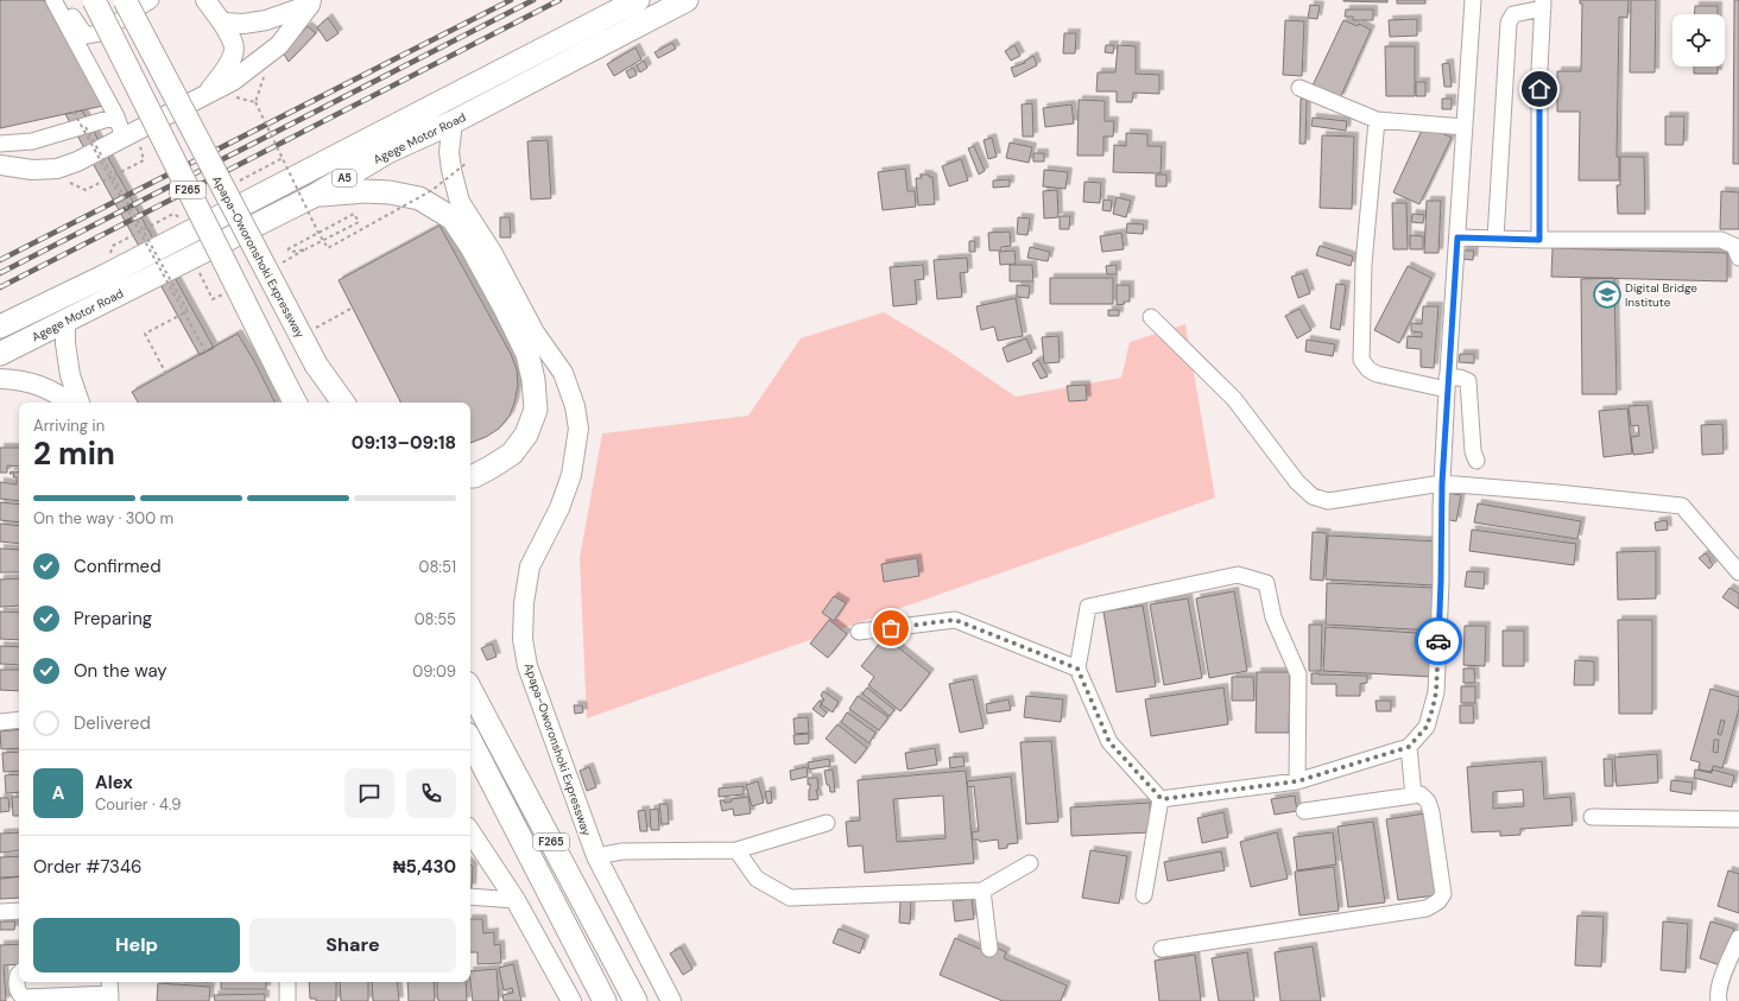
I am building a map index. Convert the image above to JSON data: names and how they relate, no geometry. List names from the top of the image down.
{
  "streets": {
    "highway": [
      "Agege Motor Road",
      "A5",
      "F265",
      "Apapa-Oworonshoki Expressway"
    ]
  },
  "crossings": [
    ["Agege Motor Road", "Apapa-Oworonshoki Expressway"]
  ],
  "places": {
    "school or university": ["Digital Bridge Institute"]
  },
  "page": {
    "heading": ["2 min", "Arriving in", "09:13–09:18"],
    "panel": [
      "Alex",
      "Courier · 4.9",
      "Order #7346",
      "₦5,430"
    ],
    "bar": "On the way · 300 m",
    "list": [
      ["Confirmed", "08:51"],
      ["Preparing", "08:55"],
      ["On the way", "09:09"],
      "Delivered"
    ],
    "round": "A",
    "buttons": ["Help", "Share"]
  }
}
